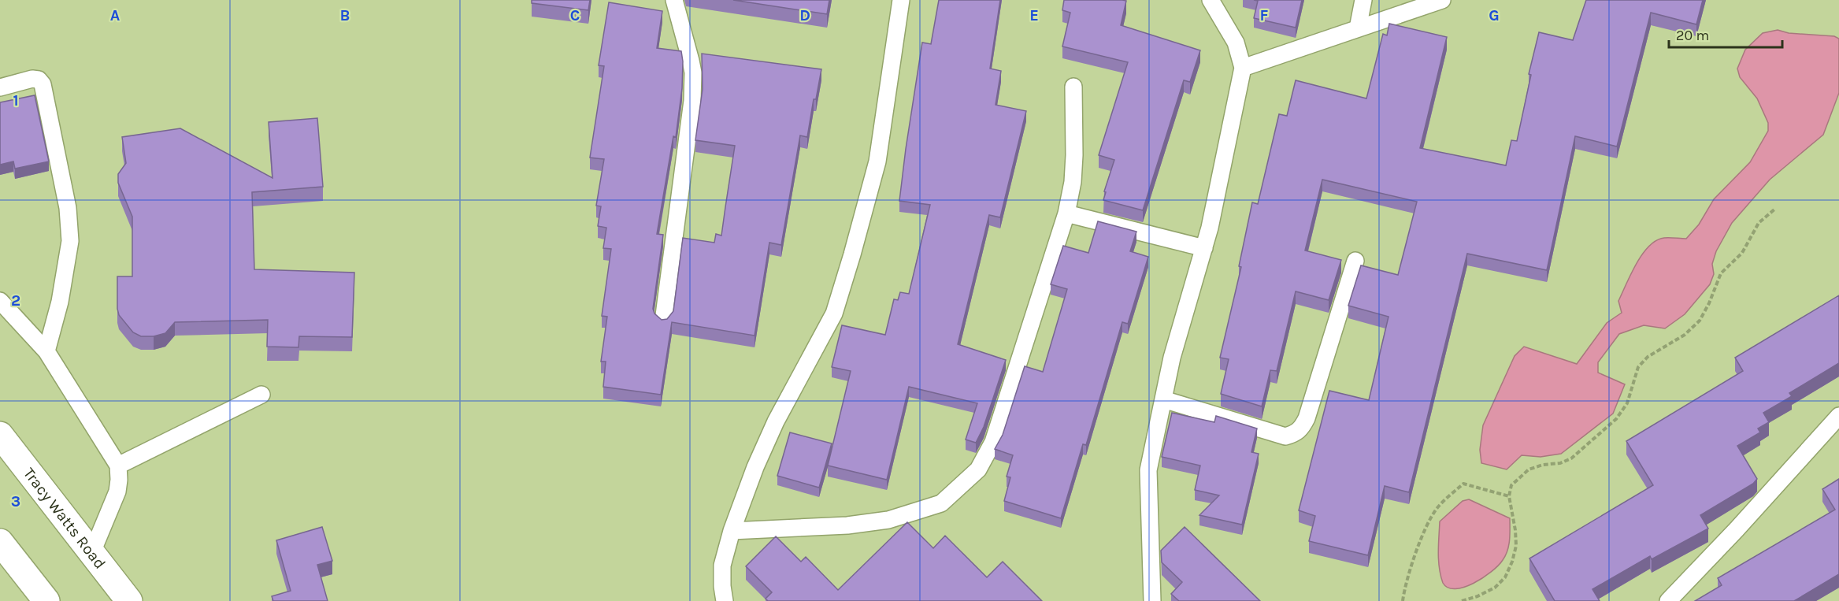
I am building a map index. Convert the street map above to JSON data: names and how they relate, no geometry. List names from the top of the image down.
{
  "streets": {
    "main road": ["Tracy Watts Road"]
  },
  "scale_bar": "20 m",
  "grid": {
    "columns": [
      "A",
      "B",
      "C",
      "D",
      "E",
      "F",
      "G"
    ],
    "rows": ["1", "2", "3"]
  }
}
